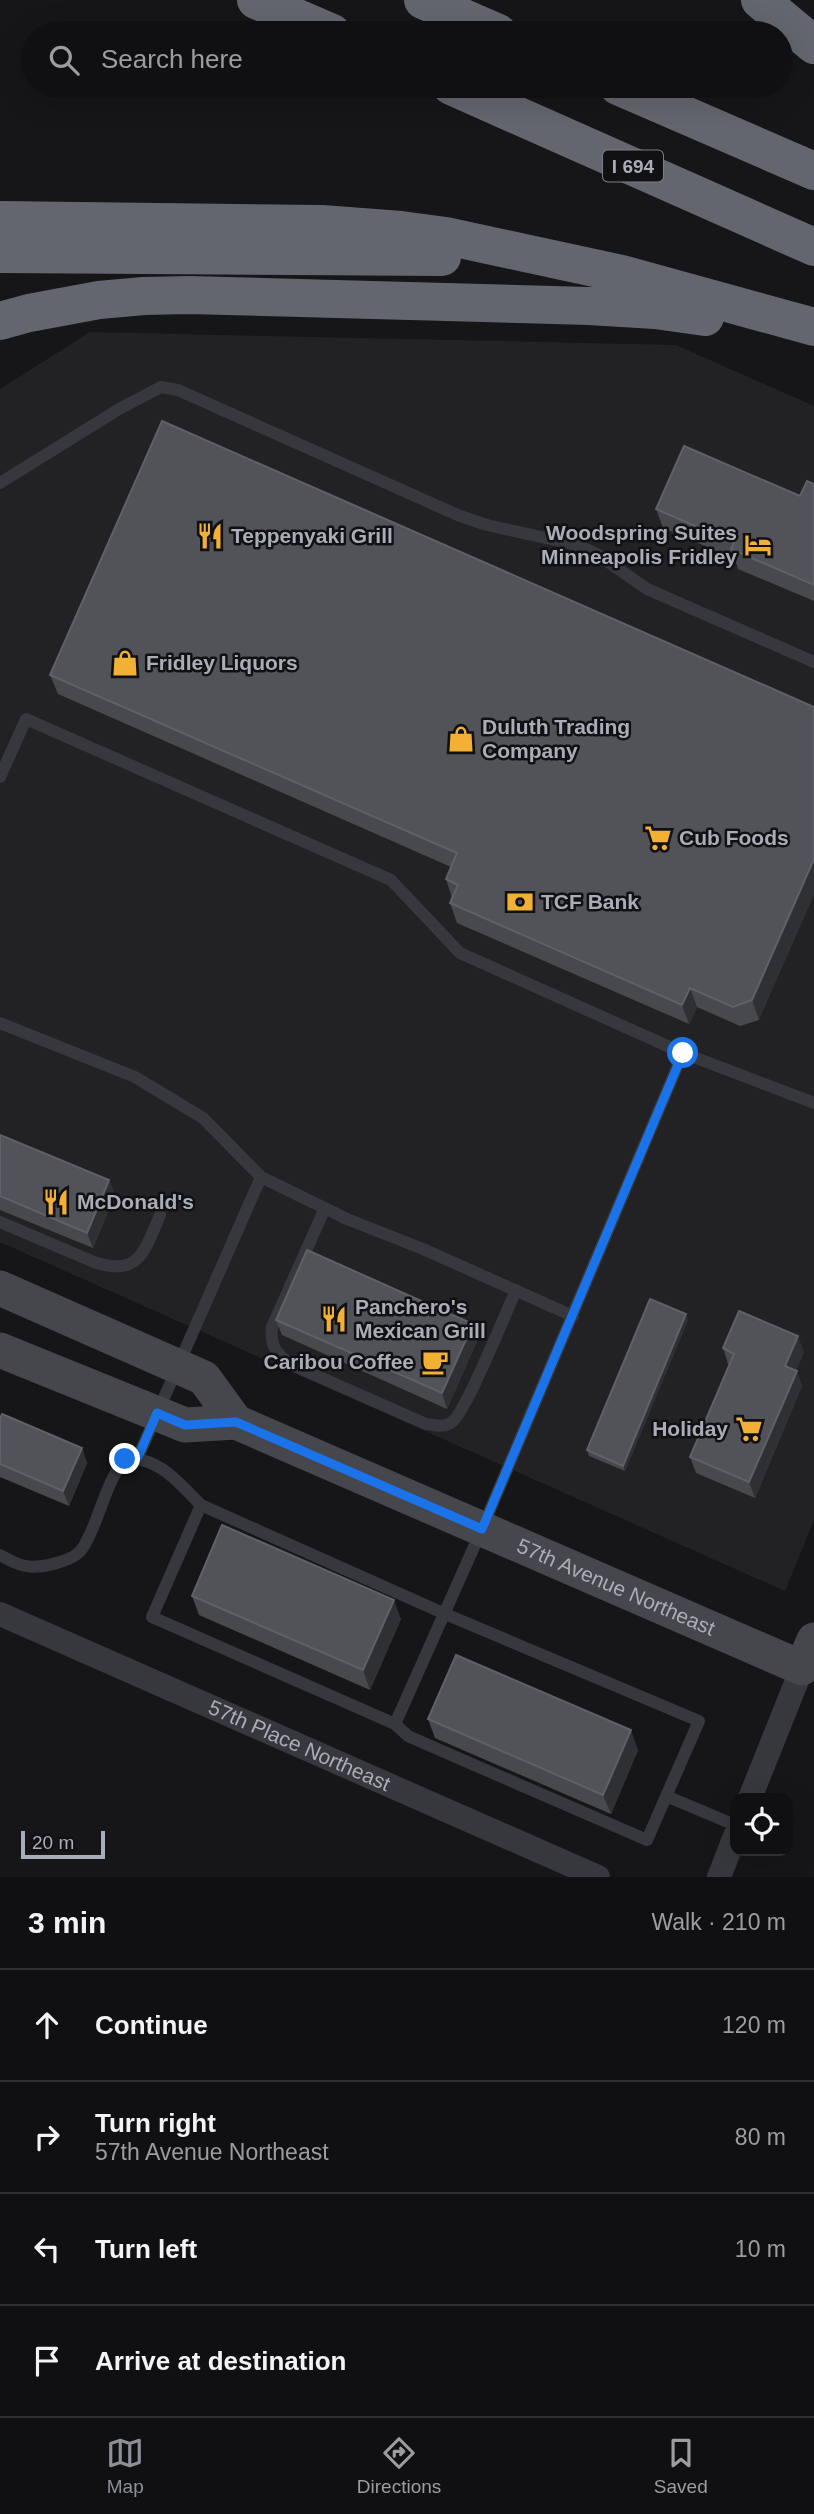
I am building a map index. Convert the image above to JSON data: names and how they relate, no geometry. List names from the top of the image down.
{
  "streets": {
    "highway": ["I 694"],
    "street": ["57th Avenue Northeast", "57th Place Northeast"]
  },
  "places": {
    "restaurant": ["Teppenyaki Grill", "McDonald's", "Panchero's Mexican Grill"],
    "hotel": ["Woodspring Suites Minneapolis Fridley"],
    "shop": ["Fridley Liquors", "Duluth Trading Company"],
    "supermarket": ["Cub Foods", "Holiday"],
    "bank": ["TCF Bank"],
    "cafe": ["Caribou Coffee"]
  },
  "scale_bar": "20 m",
  "page": {
    "search": "Search here",
    "scale": "20 m",
    "heading": ["3 min", "Walk · 210 m"],
    "list": [
      ["Continue", "120 m"],
      ["Turn right", "57th Avenue Northeast", "80 m"],
      ["Turn left", "10 m"],
      "Arrive at destination"
    ],
    "nav": ["Map", "Directions", "Saved"]
  }
}
